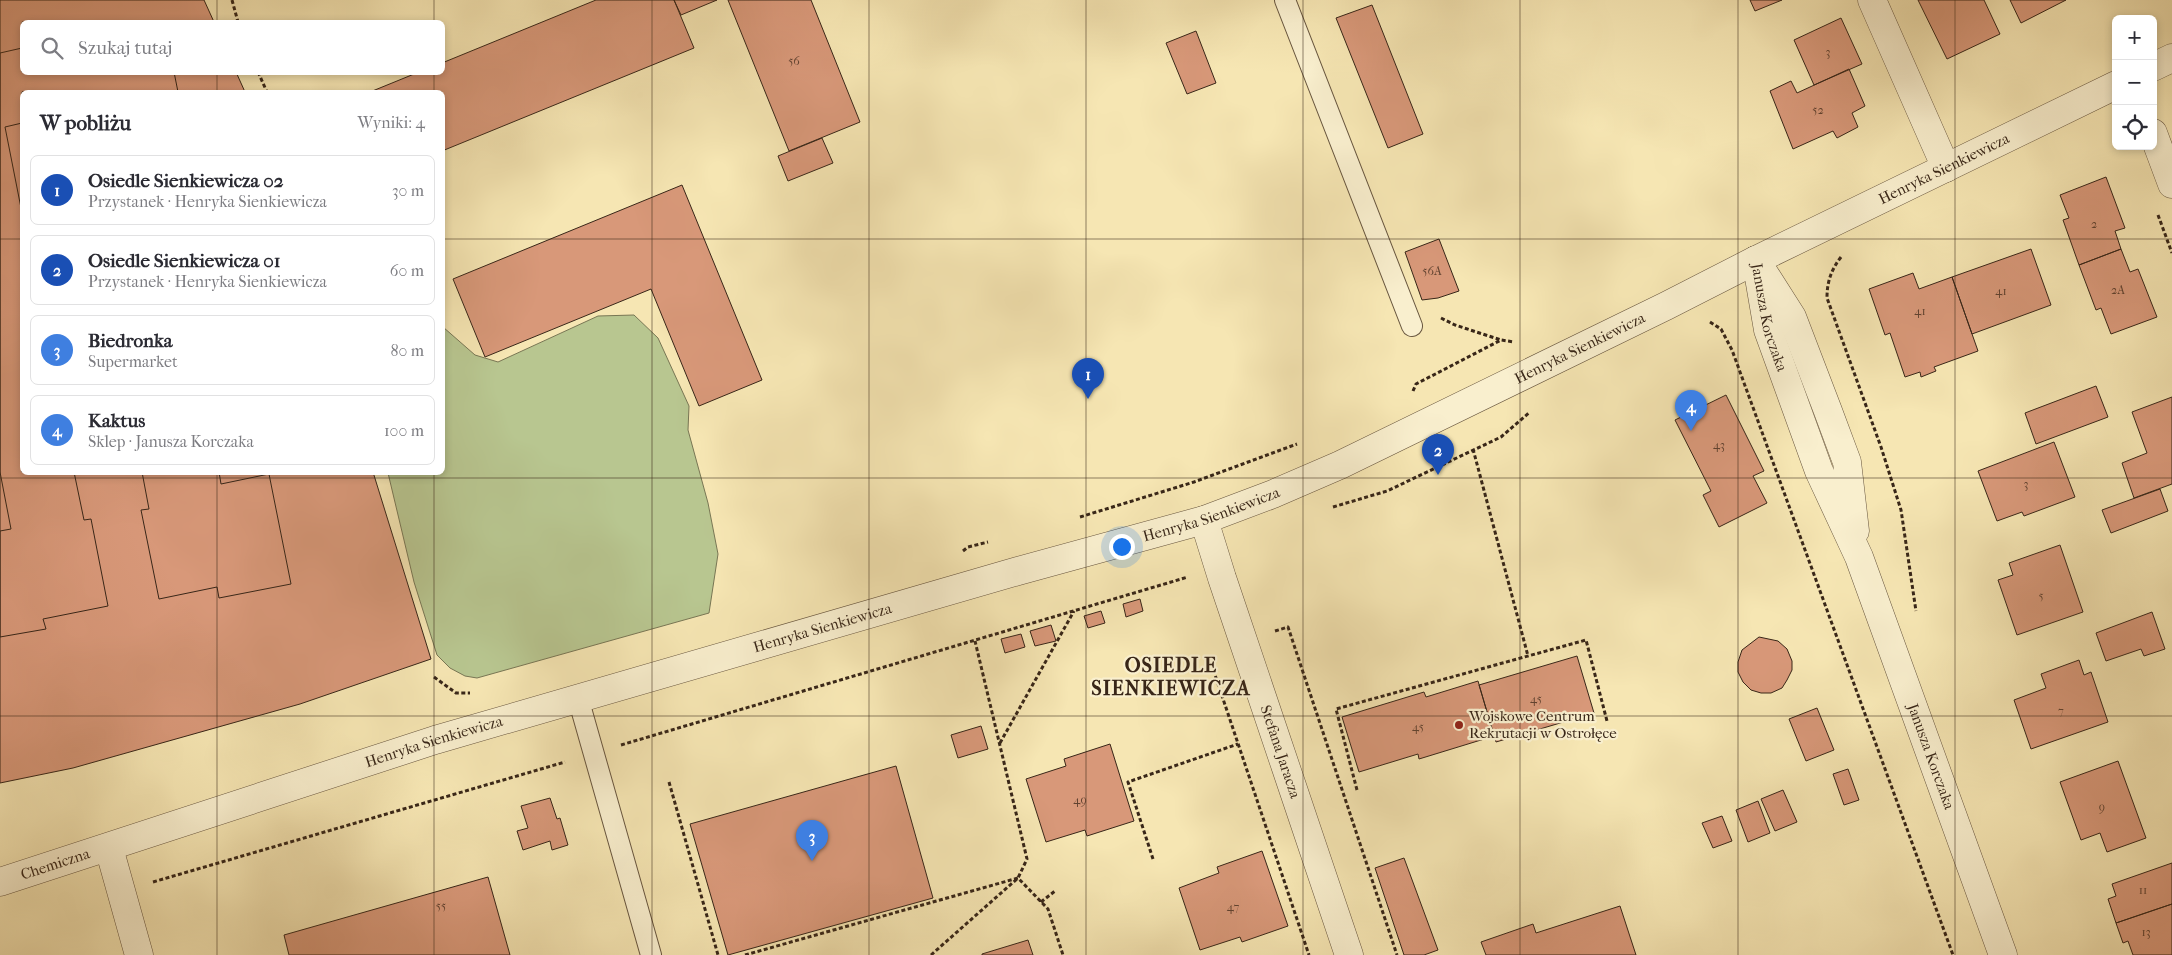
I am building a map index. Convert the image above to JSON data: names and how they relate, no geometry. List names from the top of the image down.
{
  "streets": {
    "street": [
      "Henryka Sienkiewicza",
      "Janusza Korczaka",
      "Stefana Jaracza",
      "Chemiczna"
    ]
  },
  "crossings": [
    ["Henryka Sienkiewicza", "Janusza Korczaka"],
    ["Henryka Sienkiewicza", "Stefana Jaracza"],
    ["Henryka Sienkiewicza", "Chemiczna"]
  ],
  "districts": ["OSIEDLE SIENKIEWICZA"],
  "places": ["Wojskowe Centrum Rekrutacji w Ostrołęce"],
  "house_numbers": [
    "3",
    "56",
    "52",
    "2",
    "56A",
    "2A",
    "41",
    "41",
    "43",
    "3",
    "5",
    "45",
    "7",
    "45",
    "49",
    "9",
    "11",
    "55",
    "47",
    "13"
  ],
  "page": {
    "map_buttons": ["+", "−"],
    "search": "Szukaj tutaj",
    "heading": ["W pobliżu", "Wyniki: 4"],
    "list": [
      {
        "mark": "1",
        "name": "Osiedle Sienkiewicza 02",
        "note": "Przystanek · Henryka Sienkiewicza",
        "value": "30 m"
      },
      {
        "mark": "2",
        "name": "Osiedle Sienkiewicza 01",
        "note": "Przystanek · Henryka Sienkiewicza",
        "value": "60 m"
      },
      {
        "mark": "3",
        "name": "Biedronka",
        "note": "Supermarket",
        "value": "80 m"
      },
      {
        "mark": "4",
        "name": "Kaktus",
        "note": "Sklep · Janusza Korczaka",
        "value": "100 m"
      }
    ],
    "pins": [
      "1",
      "4",
      "2",
      "3"
    ]
  }
}
